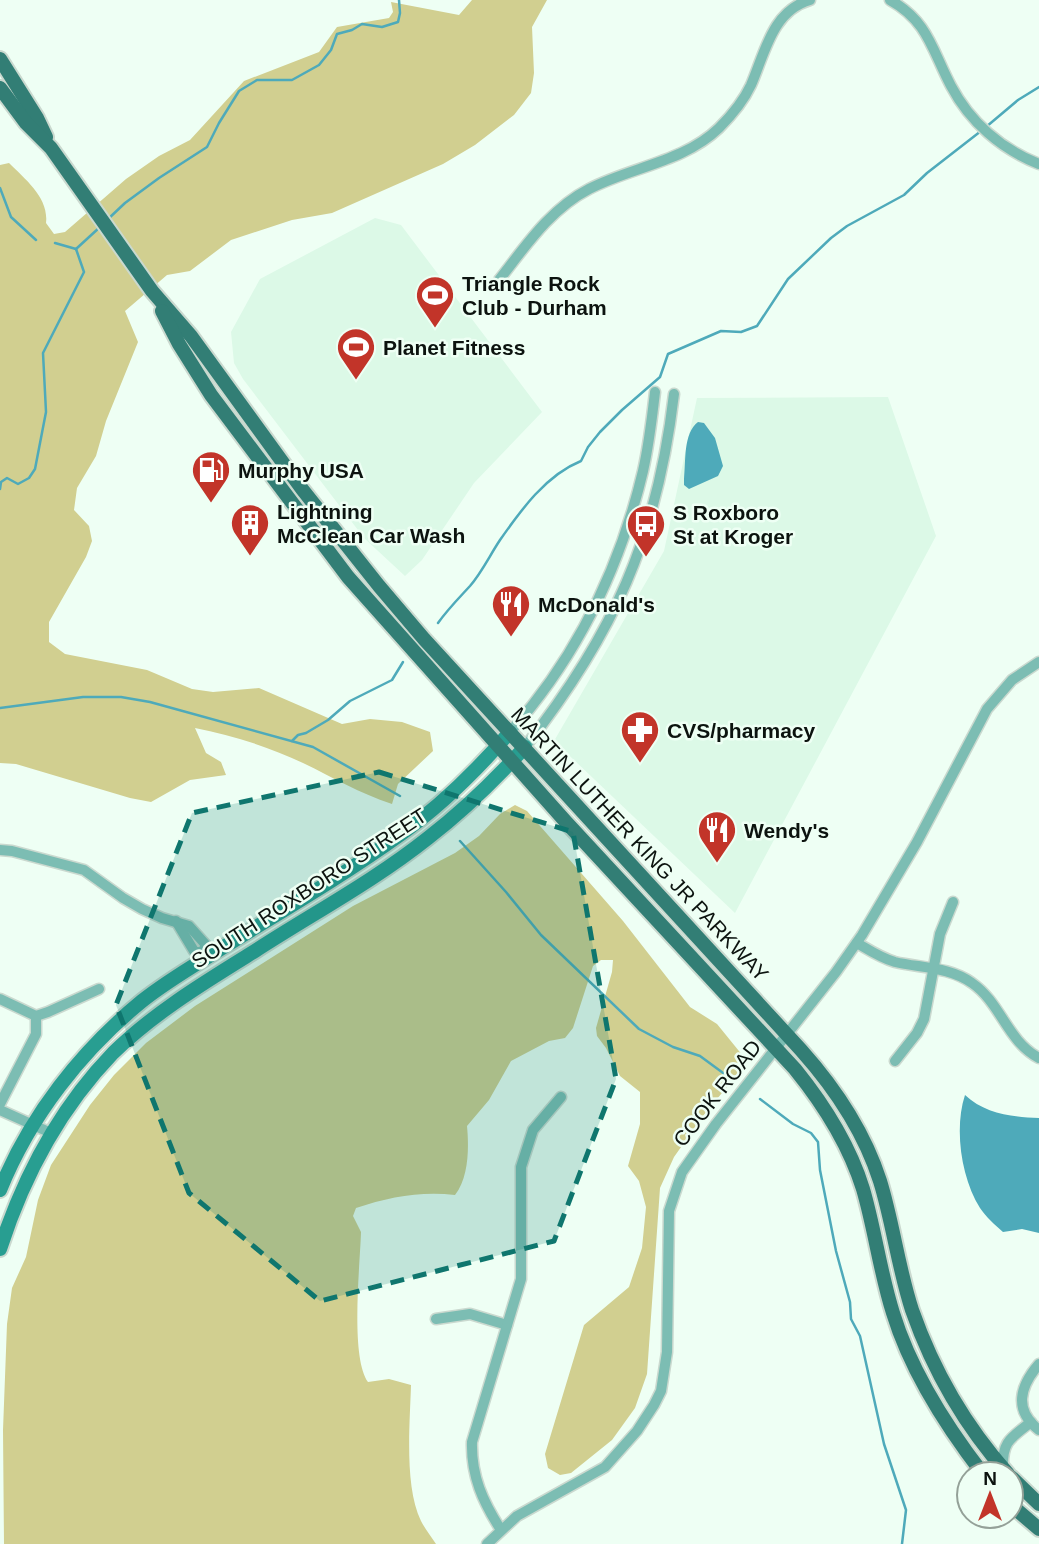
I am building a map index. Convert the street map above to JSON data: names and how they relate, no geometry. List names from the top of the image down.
{
  "streets": {
    "main road": ["MARTIN LUTHER KING JR PARKWAY"],
    "street": ["SOUTH ROXBORO STREET", "COOK ROAD"]
  },
  "crossings": [
    ["MARTIN LUTHER KING JR PARKWAY", "SOUTH ROXBORO STREET"],
    ["MARTIN LUTHER KING JR PARKWAY", "COOK ROAD"]
  ],
  "places": {
    "sports": ["Triangle Rock Club - Durham", "Planet Fitness"],
    "fuel station": ["Murphy USA"],
    "building": ["Lightning McClean Car Wash"],
    "bus stop": ["S Roxboro St at Kroger"],
    "restaurant": ["McDonald's", "Wendy's"],
    "pharmacy": ["CVS/pharmacy"]
  },
  "north": "top"
}
